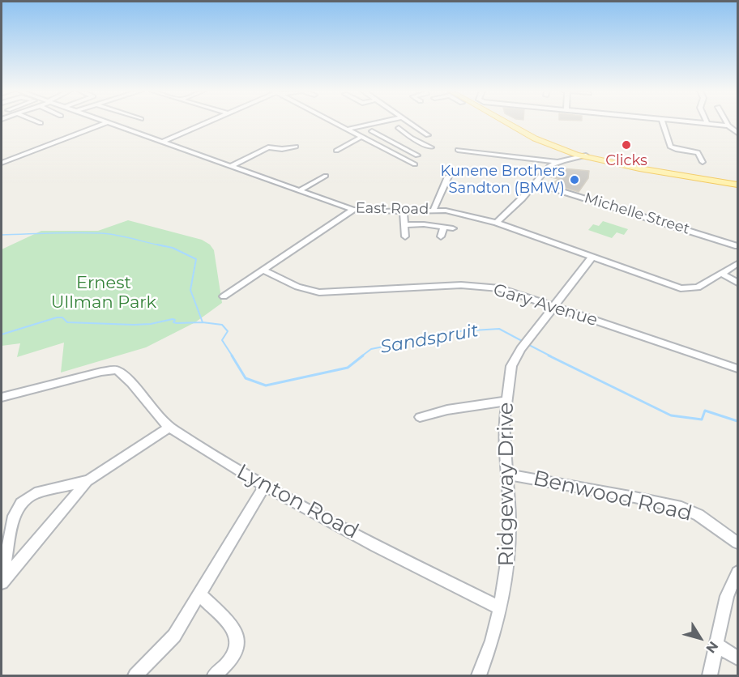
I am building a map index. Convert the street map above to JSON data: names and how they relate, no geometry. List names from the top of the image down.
{
  "streets": {
    "street": [
      "East Road",
      "Michelle Street",
      "Gary Avenue",
      "Ridgeway Drive",
      "Benwood Road",
      "Lynton Road"
    ]
  },
  "crossings": [
    ["East Road", "Ridgeway Drive"],
    ["Gary Avenue", "Ridgeway Drive"],
    ["Ridgeway Drive", "Benwood Road"],
    ["Ridgeway Drive", "Lynton Road"]
  ],
  "water": ["Sandspruit"],
  "parks": ["Ernest Ullman Park"],
  "places": ["Clicks", "Kunene Brothers Sandton (BMW)"],
  "north": "bottom right"
}
